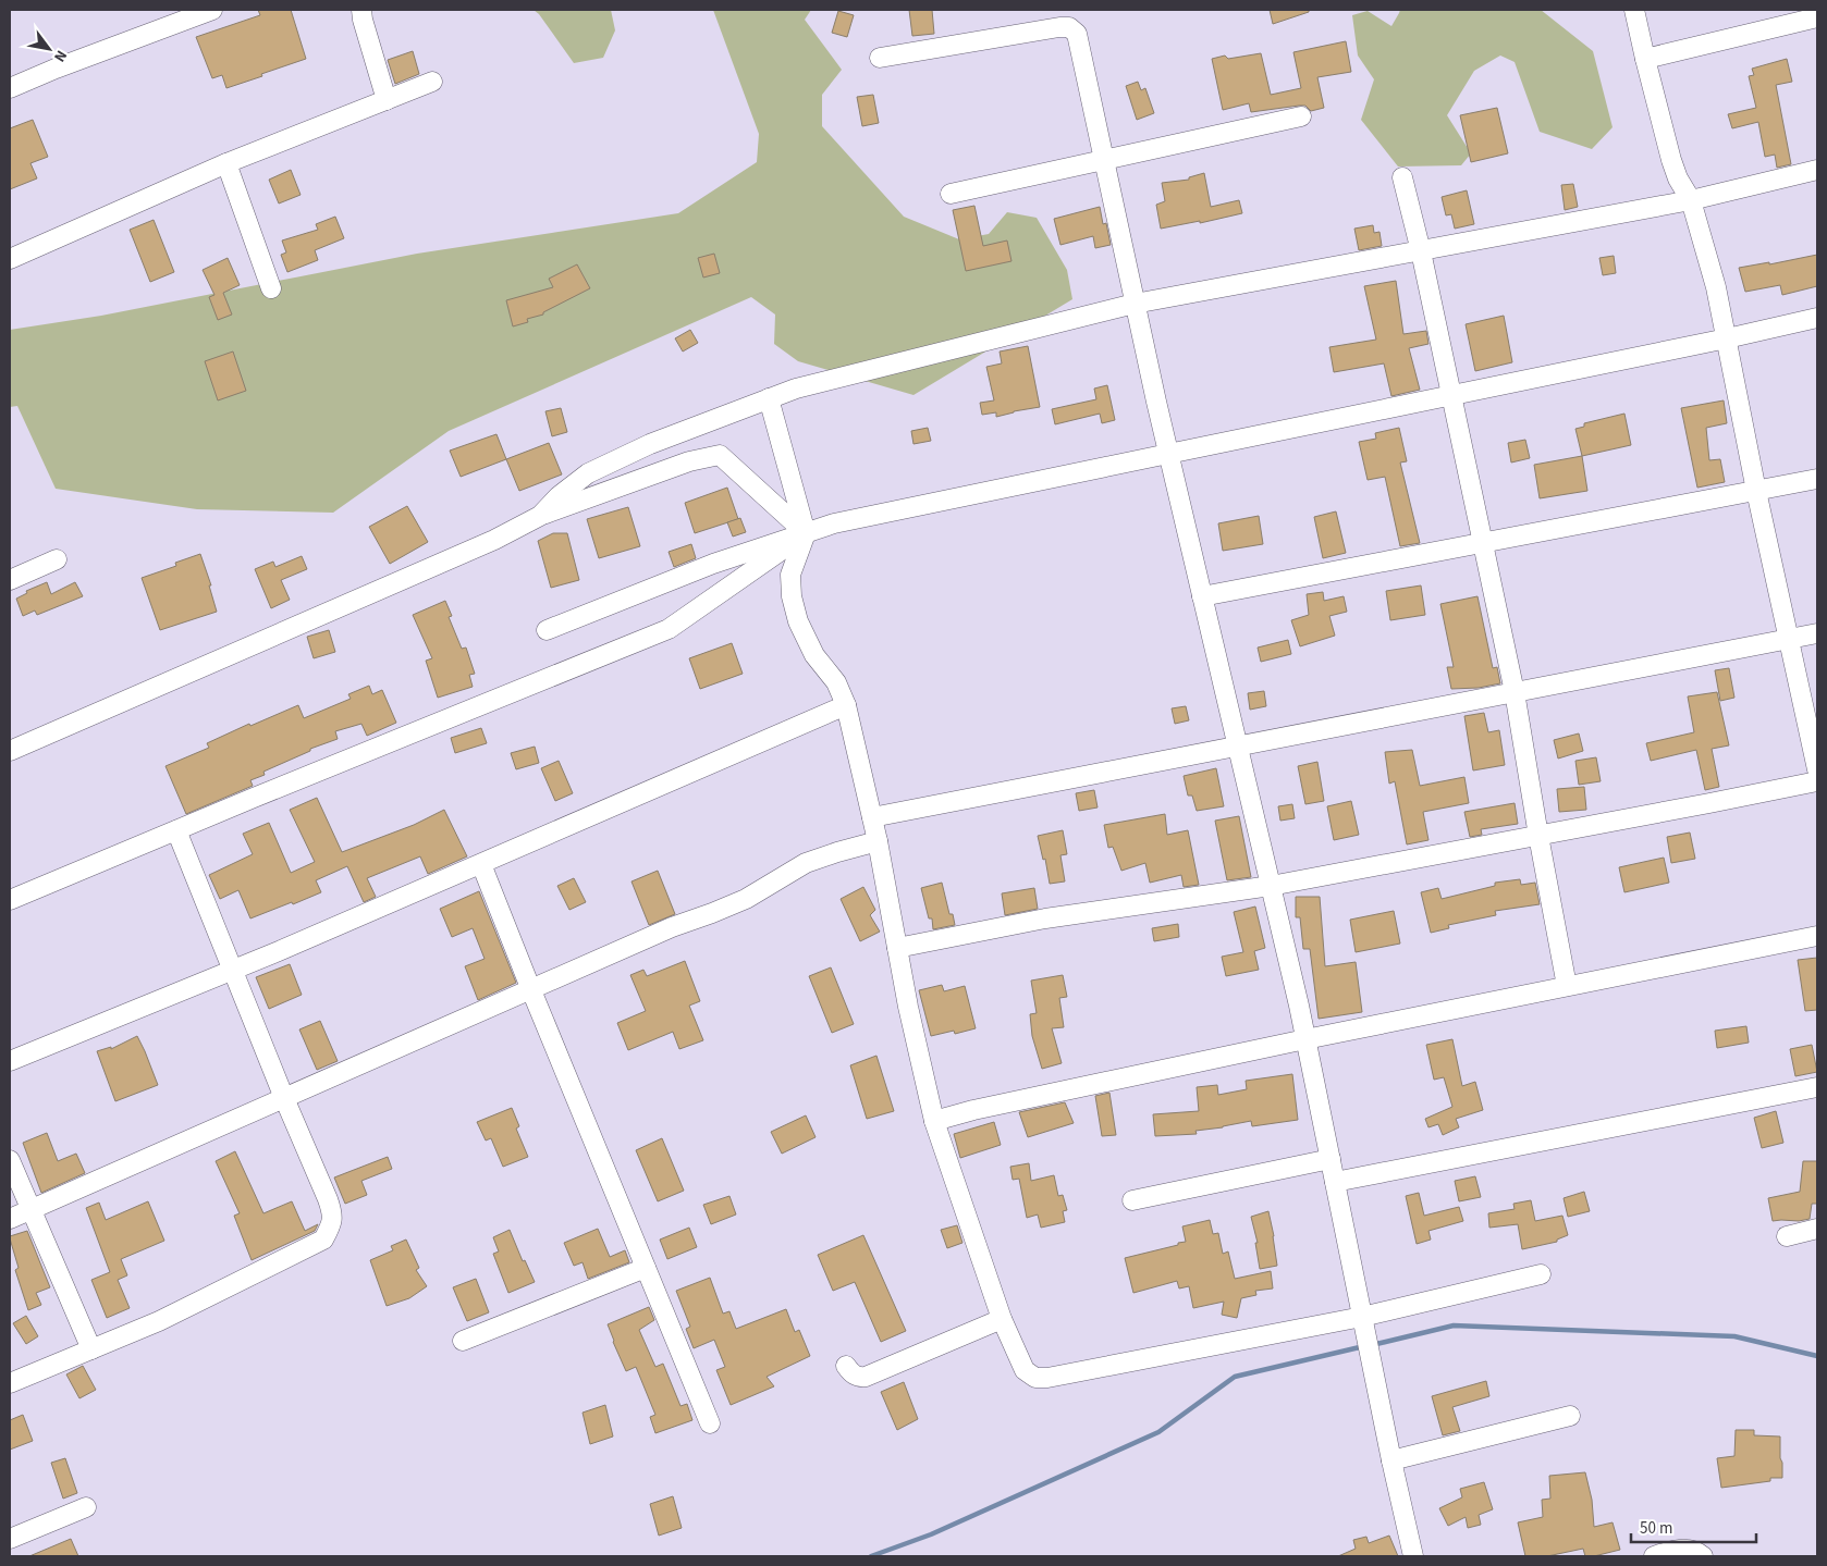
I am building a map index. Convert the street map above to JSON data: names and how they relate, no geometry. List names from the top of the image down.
{
  "scale_bar": "50 m",
  "north": "bottom right"
}
